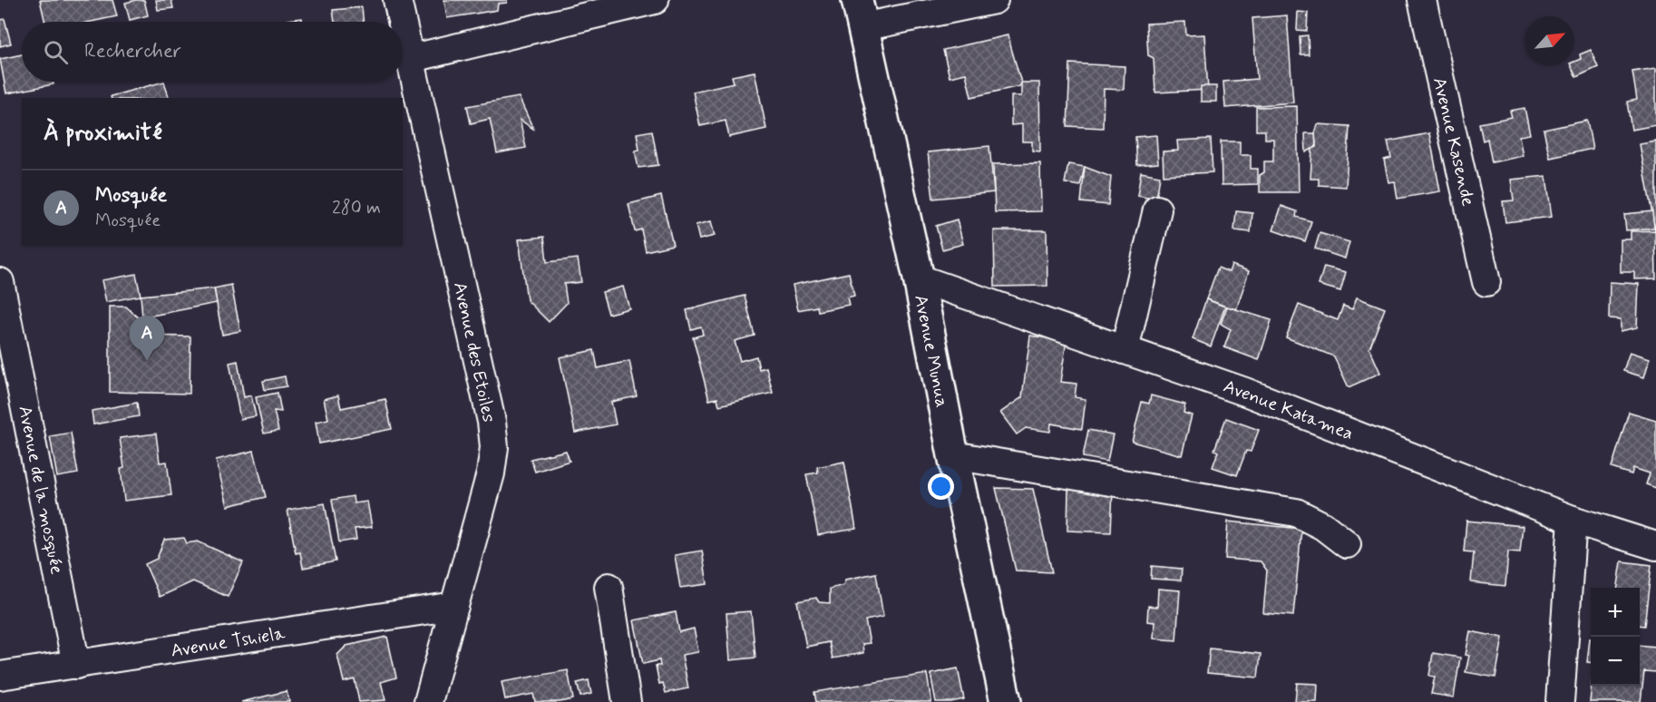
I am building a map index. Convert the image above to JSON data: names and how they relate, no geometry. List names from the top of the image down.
{
  "streets": {
    "main road": ["Avenue Munua"],
    "street": [
      "Avenue Kasende",
      "Avenue des Etoiles",
      "Avenue Katamea",
      "Avenue de la mosquée",
      "Avenue Tshiela"
    ]
  },
  "crossings": [
    ["Avenue Munua", "Avenue Katamea"],
    ["Avenue des Etoiles", "Avenue Tshiela"],
    ["Avenue de la mosquée", "Avenue Tshiela"]
  ],
  "north": "top right",
  "page": {
    "search": "Rechercher",
    "heading": "À proximité",
    "list": [
      {
        "mark": "A",
        "name": "Mosquée",
        "note": "Mosquée",
        "value": "280 m"
      }
    ],
    "pins": "A",
    "map_buttons": ["+", "−"]
  }
}
